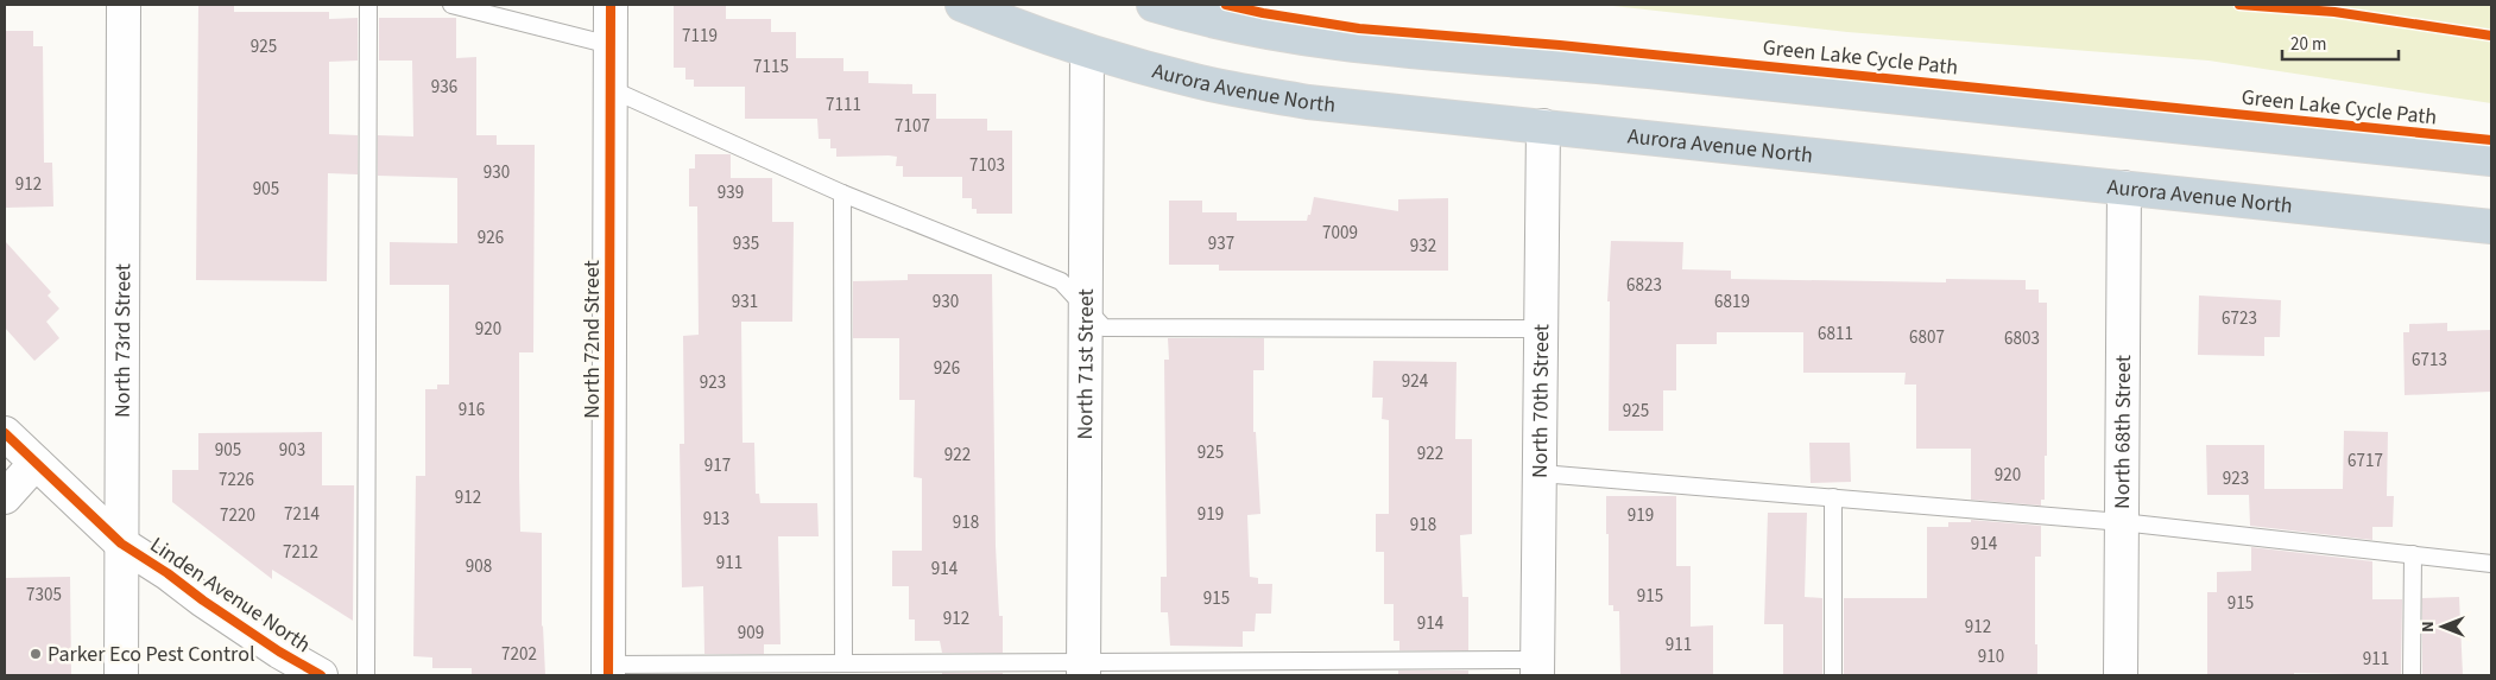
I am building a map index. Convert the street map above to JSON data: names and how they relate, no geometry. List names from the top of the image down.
{
  "streets": {
    "highway": ["Aurora Avenue North"],
    "street": [
      "North 72nd Street",
      "North 73rd Street",
      "North 71st Street",
      "North 70th Street",
      "North 68th Street",
      "Linden Avenue North"
    ],
    "cycle path": ["Green Lake Cycle Path"]
  },
  "crossings": [
    ["Aurora Avenue North", "North 71st Street"],
    ["Aurora Avenue North", "North 70th Street"],
    ["Aurora Avenue North", "North 68th Street"],
    ["North 73rd Street", "Linden Avenue North"]
  ],
  "places": ["Parker Eco Pest Control"],
  "house_numbers": [
    "7119",
    "925",
    "7115",
    "936",
    "7111",
    "7107",
    "7103",
    "930",
    "912",
    "905",
    "939",
    "7009",
    "926",
    "935",
    "937",
    "932",
    "6823",
    "931",
    "930",
    "6819",
    "6723",
    "920",
    "6811",
    "6807",
    "6803",
    "6713",
    "926",
    "924",
    "923",
    "916",
    "925",
    "905",
    "903",
    "925",
    "922",
    "922",
    "6717",
    "917",
    "920",
    "923",
    "7226",
    "912",
    "7214",
    "919",
    "7220",
    "919",
    "913",
    "918",
    "918",
    "914",
    "7212",
    "911",
    "908",
    "914",
    "7305",
    "915",
    "915",
    "915",
    "912",
    "914",
    "912",
    "909",
    "911",
    "7202",
    "910",
    "911"
  ],
  "scale_bar": "20 m",
  "north": "left"
}
